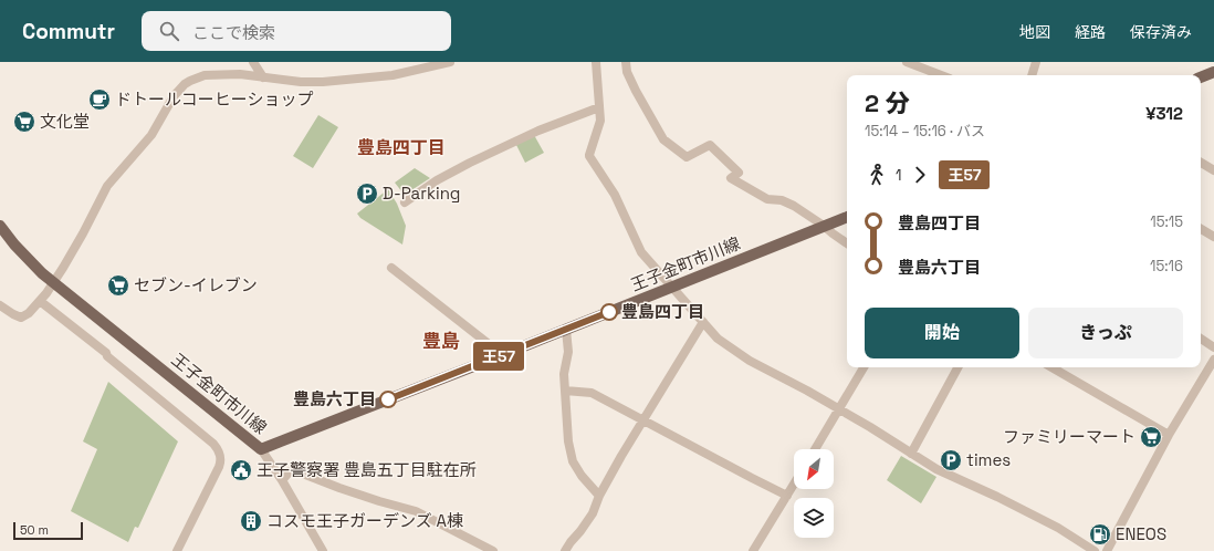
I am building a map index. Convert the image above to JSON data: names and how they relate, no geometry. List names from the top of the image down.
{
  "streets": {
    "main road": ["王子金町市川線"]
  },
  "districts": ["豊島四丁目", "豊島"],
  "places": {
    "cafe": ["ドトールコーヒーショップ"],
    "supermarket": ["文化堂", "セブン-イレブン", "ファミリーマート"],
    "parking": ["D-Parking", "times"],
    "other": ["豊島四丁目", "豊島六丁目"],
    "public building": ["王子警察署 豊島五丁目駐在所"],
    "building": ["コスモ王子ガーデンズ A棟"],
    "fuel station": ["ENEOS"]
  },
  "lines": ["bus line 王57"],
  "scale_bar": "50 m",
  "north": "bottom left",
  "page": {
    "header": "Commutr",
    "search": "ここで検索",
    "nav": ["地図", "経路", "保存済み"],
    "on_map": "王57",
    "heading": ["2 分", "15:14 – 15:16 · バス", "¥312"],
    "legs": ["1", "王57"],
    "list": [
      {
        "name": "豊島四丁目",
        "value": "15:15"
      },
      {
        "name": "豊島六丁目",
        "value": "15:16"
      }
    ],
    "buttons": ["開始", "きっぷ"],
    "scale": "50 m"
  }
}
